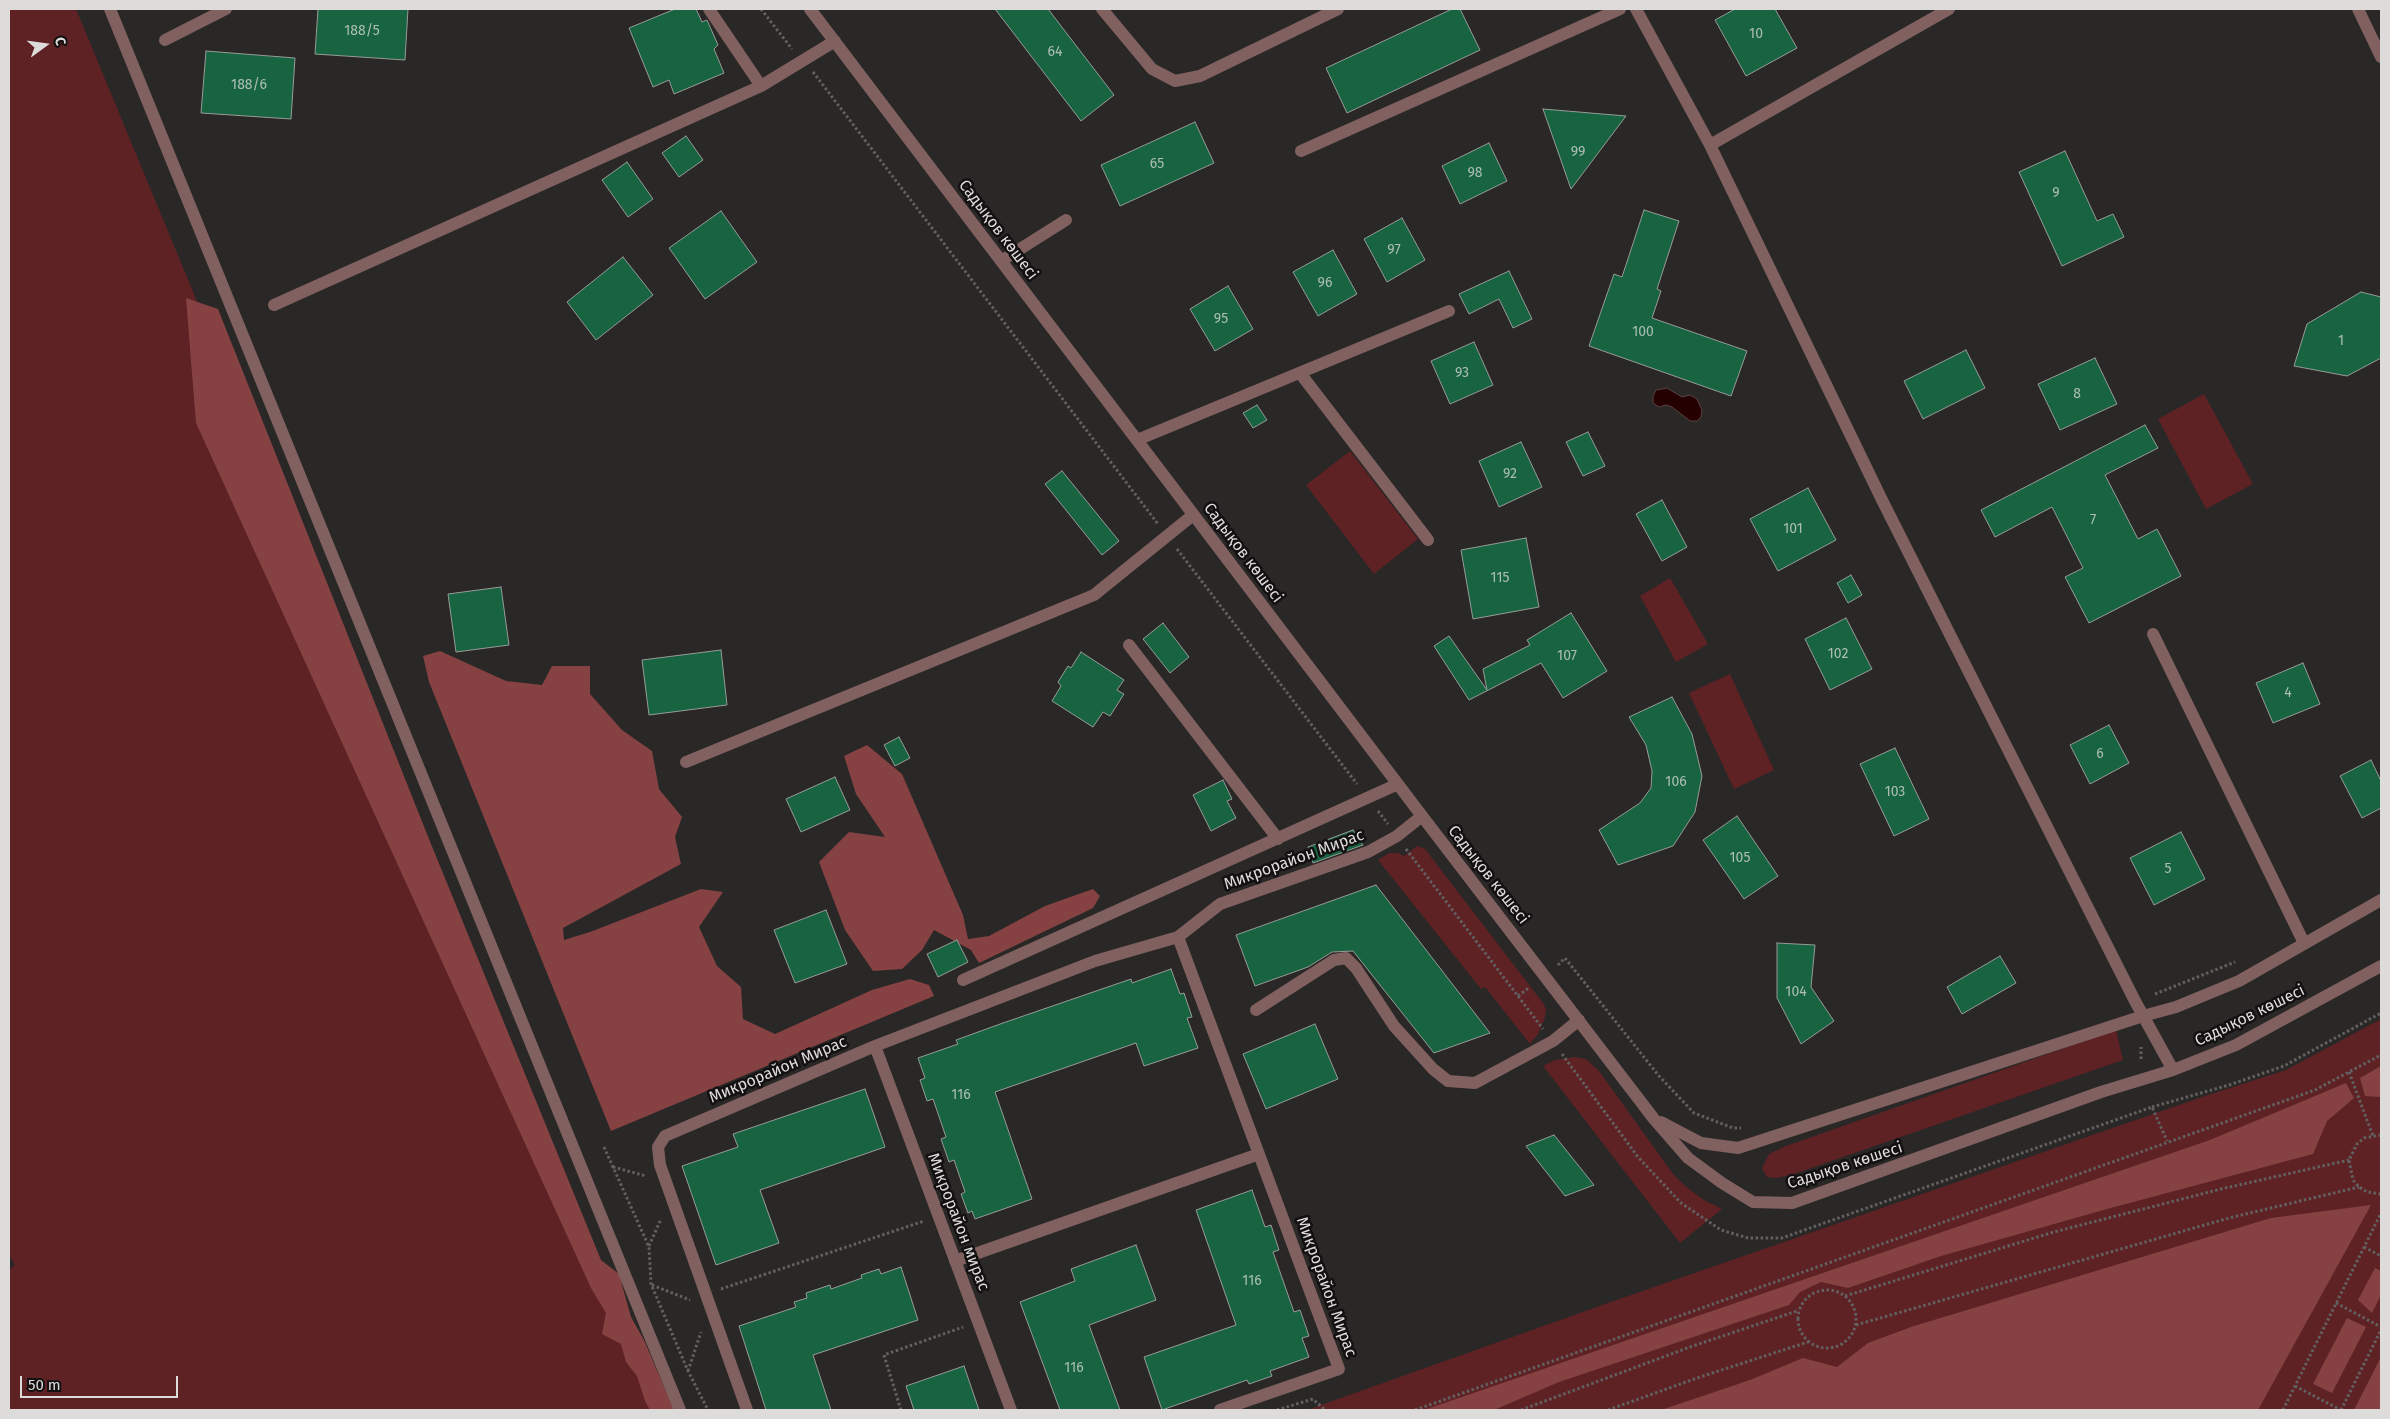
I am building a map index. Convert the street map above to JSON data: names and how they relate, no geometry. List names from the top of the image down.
{
  "streets": {
    "street": ["Садықов көшесі", "Микрорайон Мирас", "Микрорайон мирас"]
  },
  "crossings": [
    ["Садықов көшесі", "Микрорайон Мирас"],
    ["Микрорайон Мирас", "Микрорайон мирас"]
  ],
  "house_numbers": [
    "188/5",
    "10",
    "64",
    "188/6",
    "99",
    "65",
    "98",
    "9",
    "97",
    "96",
    "95",
    "100",
    "1",
    "93",
    "8",
    "92",
    "7",
    "101",
    "115",
    "102",
    "107",
    "4",
    "6",
    "106",
    "103",
    "105",
    "5",
    "104",
    "116",
    "116",
    "116"
  ],
  "scale_bar": "50 m",
  "north": "right"
}
